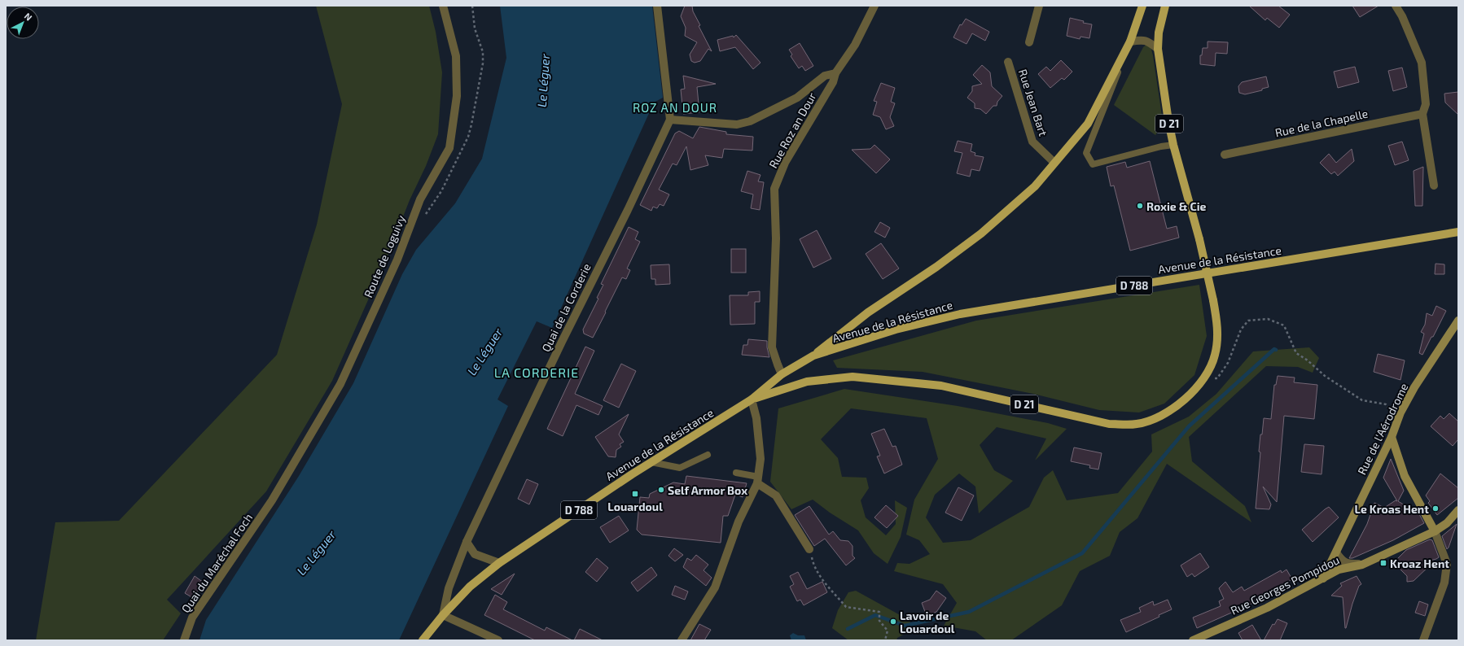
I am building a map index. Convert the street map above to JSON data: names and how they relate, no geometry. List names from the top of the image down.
{
  "streets": {
    "main road": ["D 21", "Avenue de la Résistance", "D 788"],
    "street": [
      "Rue Jean Bart",
      "Rue de la Chapelle",
      "Rue Roz an Dour",
      "Route de Loguivy",
      "Quai de la Corderie",
      "Rue de l'Aérodrome",
      "Quai du Maréchal Foch",
      "Rue Georges Pompidou"
    ]
  },
  "crossings": [
    ["D 21", "Avenue de la Résistance"],
    ["Rue Roz an Dour", "Avenue de la Résistance"],
    ["Route de Loguivy", "Quai du Maréchal Foch"],
    ["Avenue de la Résistance", "Quai de la Corderie"],
    ["Rue de l'Aérodrome", "Rue Georges Pompidou"]
  ],
  "districts": ["ROZ AN DOUR", "LA CORDERIE"],
  "water": ["Le Léguer"],
  "places": {
    "other": [
      "Roxie & Cie",
      "Self Armor Box",
      "Le Kroas Hent",
      "Lavoir de Louardoul"
    ],
    "transit": ["Louardoul", "Kroaz Hent"]
  },
  "north": "top right"
}
